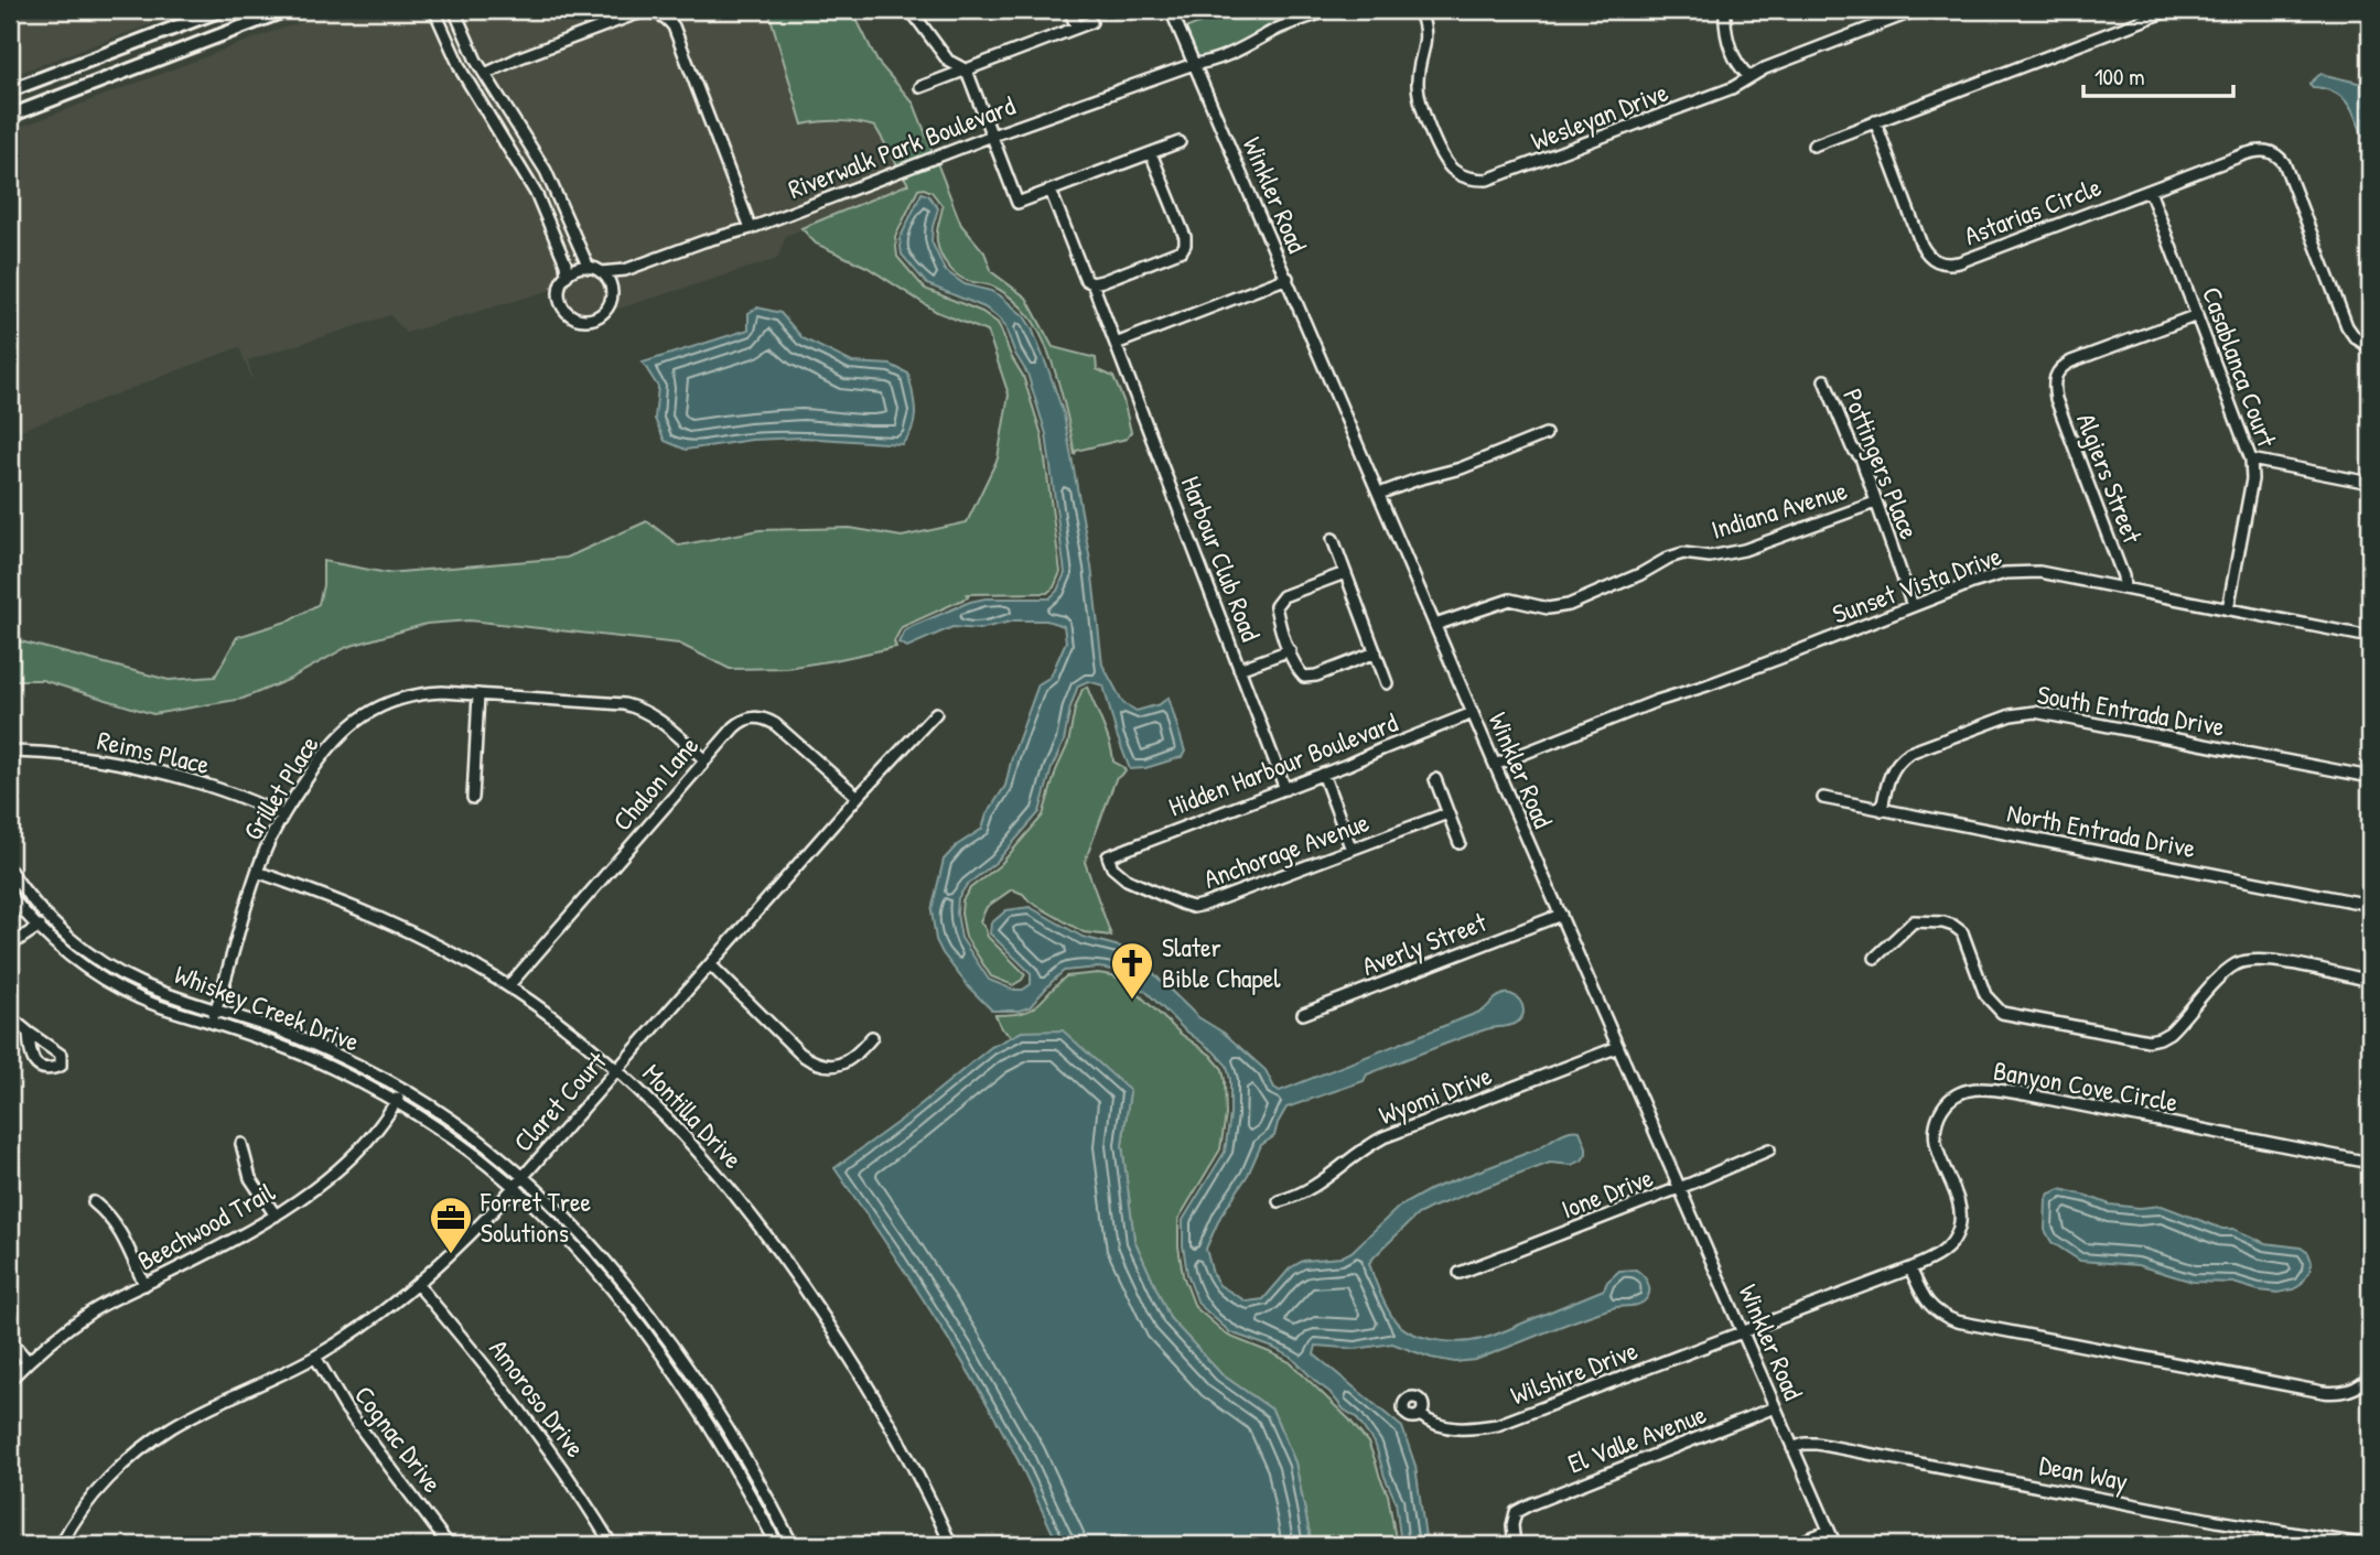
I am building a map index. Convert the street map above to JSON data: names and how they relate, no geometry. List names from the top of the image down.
{
  "streets": {
    "street": [
      "Wesleyan Drive",
      "Riverwalk Park Boulevard",
      "Winkler Road",
      "Astarias Circle",
      "Casablanca Court",
      "Pottingers Place",
      "Algiers Street",
      "Indiana Avenue",
      "Harbour Club Road",
      "Sunset Vista Drive",
      "South Entrada Drive",
      "Reims Place",
      "Hidden Harbour Boulevard",
      "Chalon Lane",
      "Grillet Place",
      "North Entrada Drive",
      "Anchorage Avenue",
      "Averly Street",
      "Whiskey Creek Drive",
      "Banyon Cove Circle",
      "Wyomi Drive",
      "Claret Court",
      "Montilla Drive",
      "Ione Drive",
      "Beechwood Trail",
      "Wilshire Drive",
      "Amoroso Drive",
      "Cognac Drive",
      "El Valle Avenue",
      "Dean Way"
    ]
  },
  "crossings": [
    ["Riverwalk Park Boulevard", "Winkler Road"],
    ["Winkler Road", "Indiana Avenue"],
    ["Winkler Road", "Sunset Vista Drive"],
    ["Winkler Road", "Hidden Harbour Boulevard"],
    ["Winkler Road", "Averly Street"],
    ["Winkler Road", "Banyon Cove Circle"],
    ["Winkler Road", "Wyomi Drive"],
    ["Winkler Road", "Ione Drive"],
    ["Winkler Road", "Wilshire Drive"],
    ["Winkler Road", "El Valle Avenue"],
    ["Winkler Road", "Dean Way"],
    ["Astarias Circle", "Casablanca Court"],
    ["Casablanca Court", "Algiers Street"],
    ["Casablanca Court", "Sunset Vista Drive"],
    ["Pottingers Place", "Indiana Avenue"],
    ["Pottingers Place", "Sunset Vista Drive"],
    ["Algiers Street", "Sunset Vista Drive"],
    ["Harbour Club Road", "Hidden Harbour Boulevard"],
    ["South Entrada Drive", "North Entrada Drive"],
    ["Reims Place", "Grillet Place"],
    ["Hidden Harbour Boulevard", "Anchorage Avenue"],
    ["Chalon Lane", "Grillet Place"],
    ["Chalon Lane", "Claret Court"],
    ["Chalon Lane", "Montilla Drive"],
    ["Grillet Place", "Whiskey Creek Drive"],
    ["Grillet Place", "Montilla Drive"],
    ["Whiskey Creek Drive", "Claret Court"],
    ["Whiskey Creek Drive", "Beechwood Trail"],
    ["Banyon Cove Circle", "Wilshire Drive"],
    ["Claret Court", "Montilla Drive"],
    ["Claret Court", "Amoroso Drive"],
    ["Claret Court", "Cognac Drive"]
  ],
  "places": {
    "church": ["Slater Bible Chapel"],
    "office": ["Forret Tree Solutions"]
  },
  "scale_bar": "100 m"
}
